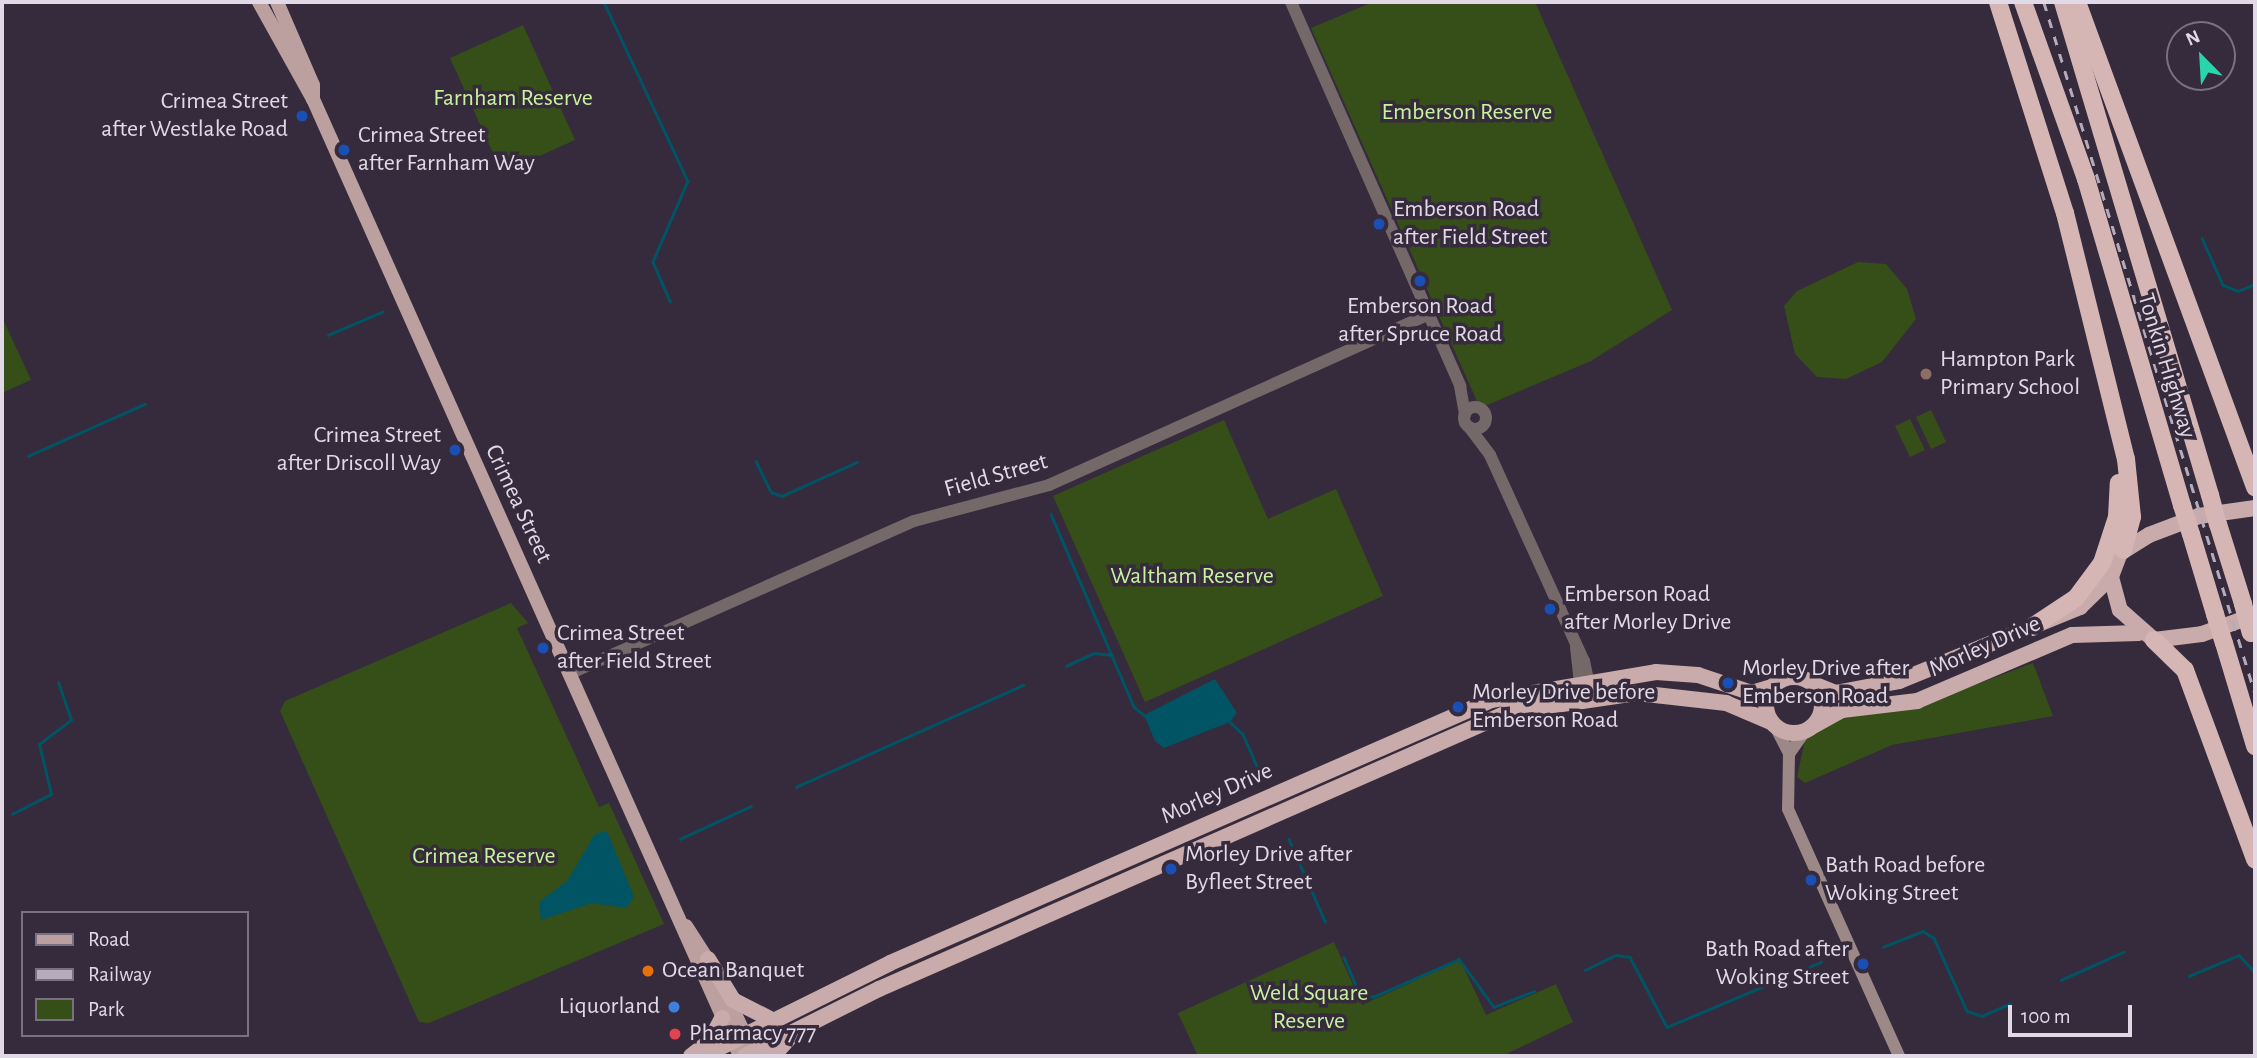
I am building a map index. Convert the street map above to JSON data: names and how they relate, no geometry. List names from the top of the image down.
{
  "streets": {
    "highway": ["Tonkin Highway", "Morley Drive"],
    "main road": ["Crimea Street"],
    "street": ["Field Street"]
  },
  "crossings": [
    ["Tonkin Highway", "Morley Drive"],
    ["Field Street", "Crimea Street"],
    ["Crimea Street", "Morley Drive"]
  ],
  "parks": [
    "Farnham Reserve",
    "Emberson Reserve",
    "Waltham Reserve",
    "Crimea Reserve",
    "Weld Square Reserve"
  ],
  "places": [
    "Crimea Street after Westlake Road",
    "Crimea Street after Farnham Way",
    "Emberson Road after Field Street",
    "Emberson Road after Spruce Road",
    "Hampton Park Primary School",
    "Crimea Street after Driscoll Way",
    "Emberson Road after Morley Drive",
    "Crimea Street after Field Street",
    "Morley Drive after Emberson Road",
    "Morley Drive before Emberson Road",
    "Morley Drive after Byfleet Street",
    "Bath Road before Woking Street",
    "Bath Road after Woking Street",
    "Ocean Banquet",
    "Liquorland",
    "Pharmacy 777"
  ],
  "legend": ["Road", "Railway", "Park"],
  "scale_bar": "100 m",
  "north": "top left"
}
